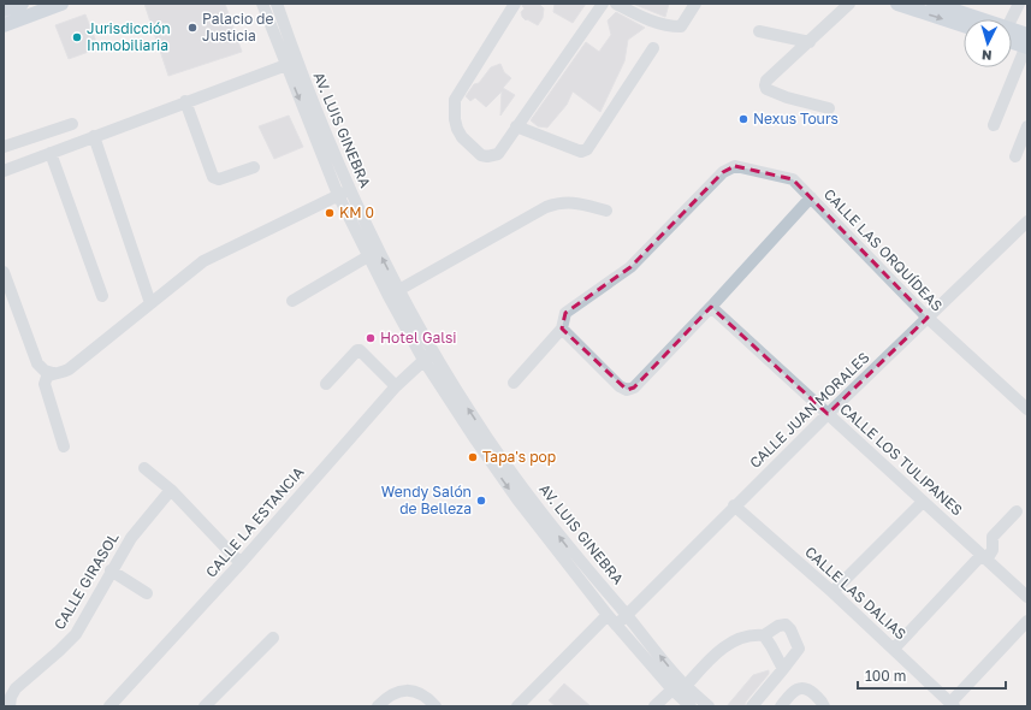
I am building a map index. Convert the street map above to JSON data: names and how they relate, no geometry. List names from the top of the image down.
{
  "streets": {
    "street": [
      "AV. LUIS GINEBRA",
      "CALLE LAS ORQUÍDEAS",
      "CALLE JUAN MORALES",
      "CALLE LOS TULIPANES",
      "CALLE LA ESTANCIA",
      "CALLE GIRASOL",
      "CALLE LAS DALIAS"
    ]
  },
  "crossings": [
    ["AV. LUIS GINEBRA", "CALLE JUAN MORALES"],
    ["AV. LUIS GINEBRA", "CALLE LA ESTANCIA"],
    ["CALLE LAS ORQUÍDEAS", "CALLE JUAN MORALES"],
    ["CALLE JUAN MORALES", "CALLE LOS TULIPANES"],
    ["CALLE JUAN MORALES", "CALLE LAS DALIAS"]
  ],
  "places": [
    "Palacio de Justicia",
    "Jurisdicción Inmobiliaria",
    "Nexus Tours",
    "KM 0",
    "Hotel Galsi",
    "Tapa's pop",
    "Wendy Salón de Belleza"
  ],
  "scale_bar": "100 m",
  "north": "bottom"
}
